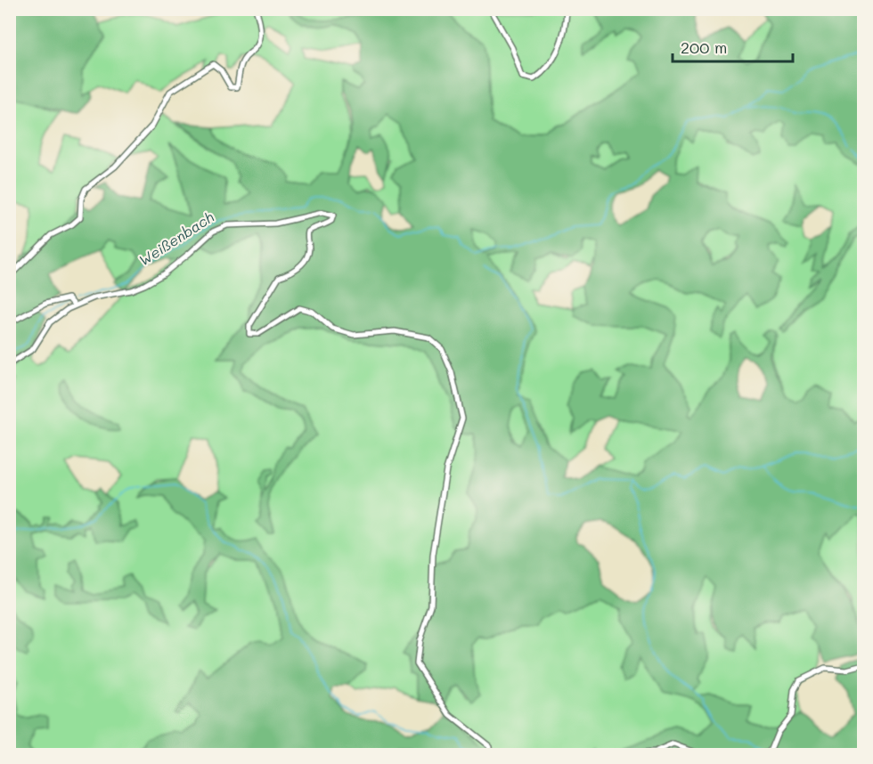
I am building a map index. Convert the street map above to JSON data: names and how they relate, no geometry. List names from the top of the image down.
{
  "water": ["Weißenbach"],
  "scale_bar": "200 m"
}
